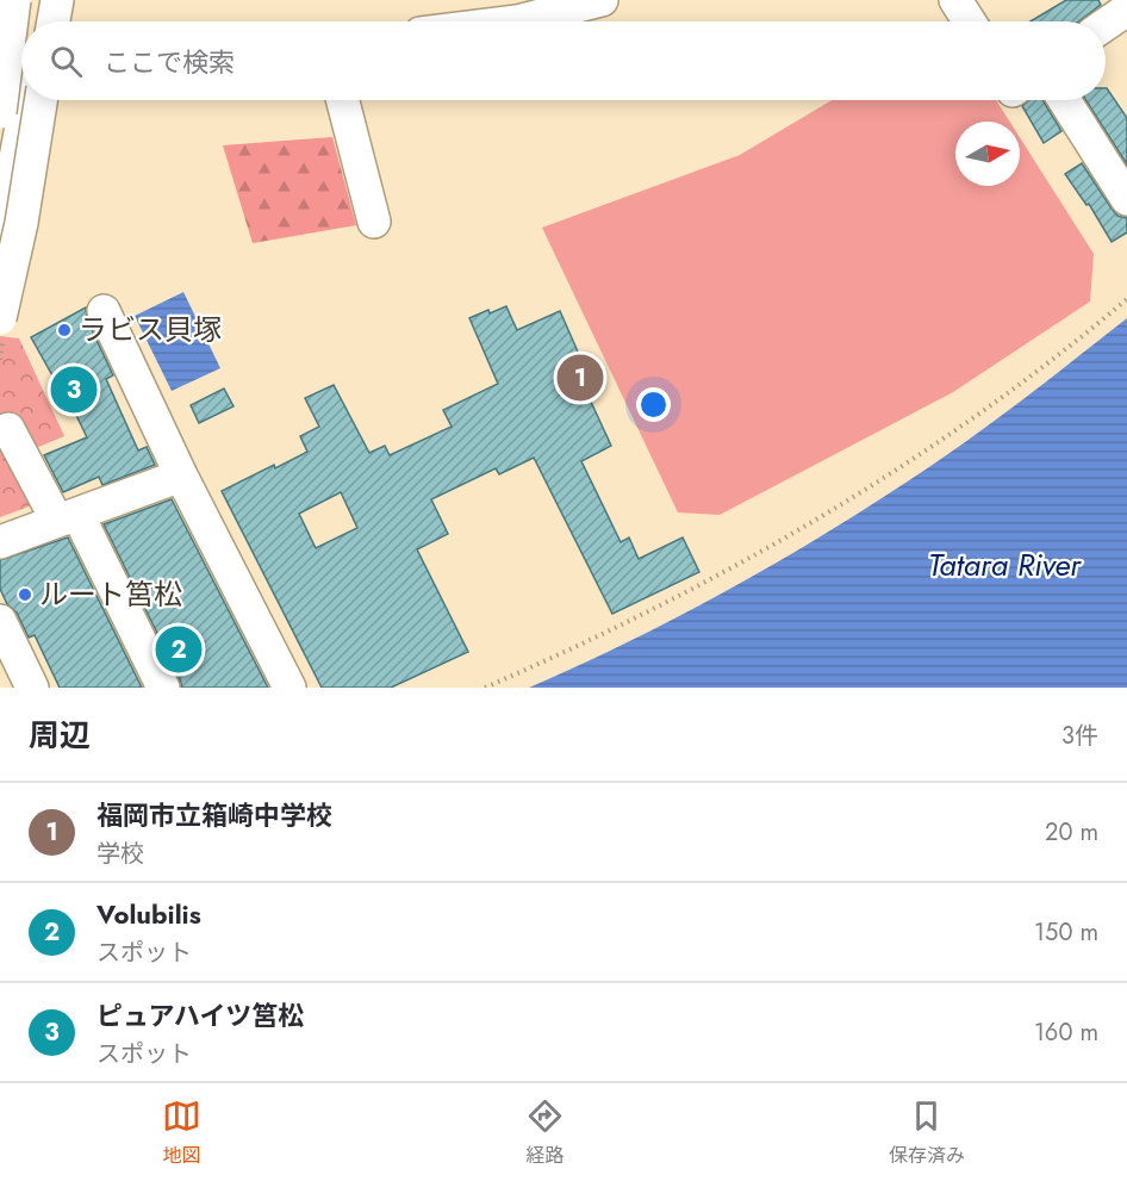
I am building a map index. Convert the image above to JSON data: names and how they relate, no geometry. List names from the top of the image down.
{
  "water": ["Tatara River"],
  "places": ["ラビス貝塚", "ルート筥松"],
  "north": "right",
  "page": {
    "search": "ここで検索",
    "pins": ["1", "3", "2"],
    "heading": ["周辺", "3件"],
    "list": [
      {
        "mark": "1",
        "name": "福岡市立箱崎中学校",
        "note": "学校",
        "value": "20 m"
      },
      {
        "mark": "2",
        "name": "Volubilis",
        "note": "スポット",
        "value": "150 m"
      },
      {
        "mark": "3",
        "name": "ピュアハイツ筥松",
        "note": "スポット",
        "value": "160 m"
      }
    ],
    "nav": ["地図", "経路", "保存済み"]
  }
}
